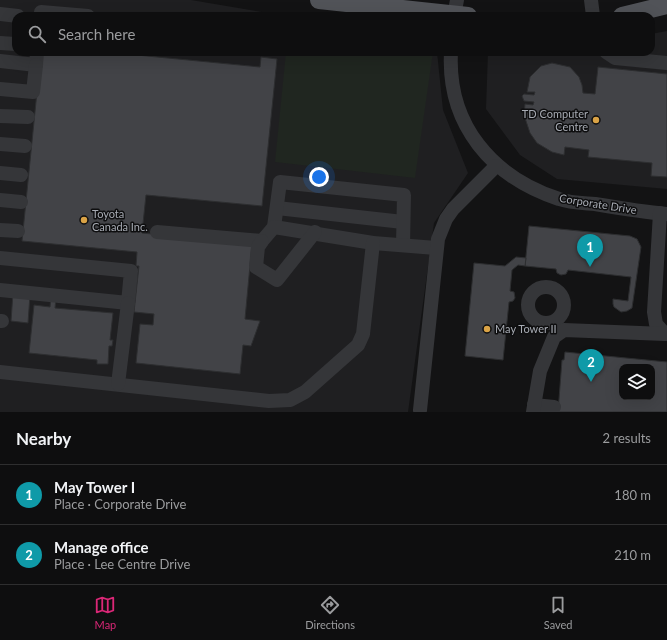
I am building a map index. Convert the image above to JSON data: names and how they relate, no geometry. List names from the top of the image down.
{
  "streets": {
    "street": ["Corporate Drive"]
  },
  "places": ["TD Computer Centre", "Toyota Canada Inc.", "May Tower II"],
  "page": {
    "search": "Search here",
    "pins": ["1", "2"],
    "heading": ["Nearby", "2 results"],
    "list": [
      {
        "mark": "1",
        "name": "May Tower I",
        "note": "Place · Corporate Drive",
        "value": "180 m"
      },
      {
        "mark": "2",
        "name": "Manage office",
        "note": "Place · Lee Centre Drive",
        "value": "210 m"
      }
    ],
    "nav": ["Map", "Directions", "Saved"]
  }
}
